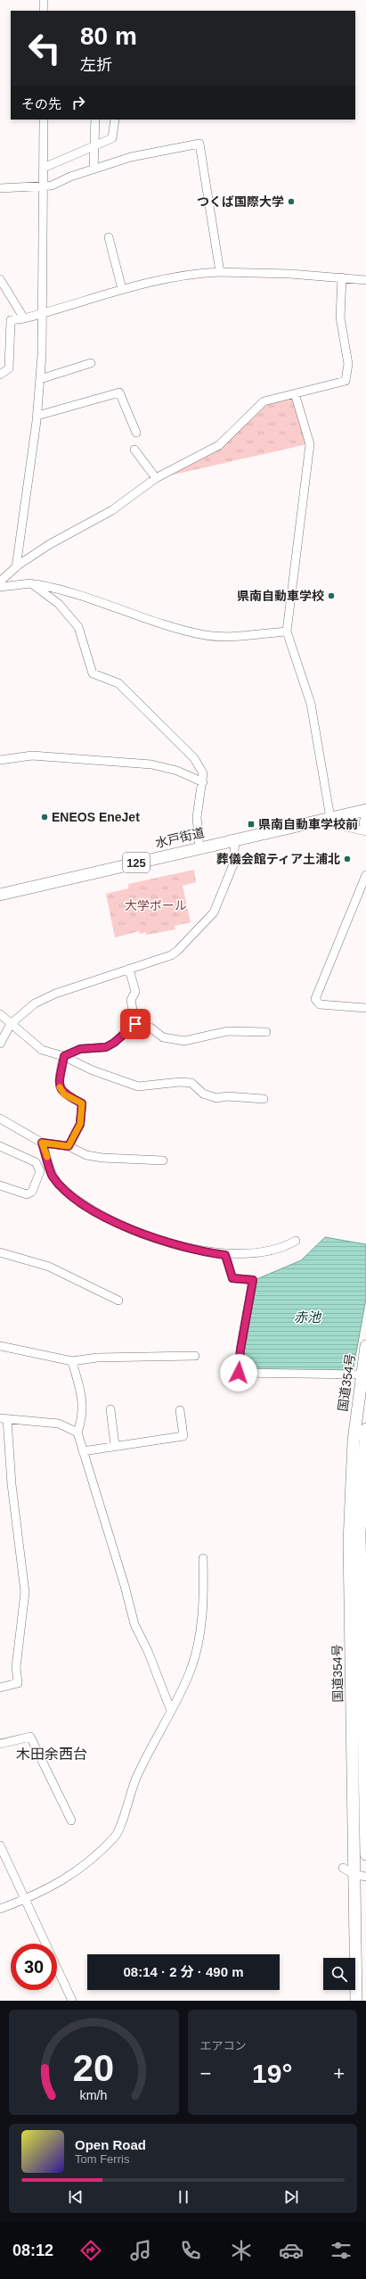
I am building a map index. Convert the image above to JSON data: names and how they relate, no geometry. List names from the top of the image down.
{
  "streets": {
    "highway": ["水戸街道", "125", "国道354号"]
  },
  "districts": ["木田余西台"],
  "water": ["赤池"],
  "parks": ["大学ボール"],
  "places": {
    "other": [
      "つくば国際大学",
      "県南自動車学校",
      "ENEOS EneJet",
      "葬儀会館ティア土浦北"
    ],
    "transit": ["県南自動車学校前"]
  },
  "page": {
    "turn": ["80 m", "左折"],
    "then": "その先",
    "limit": "30",
    "trip": "08:14 · 2 分 · 490 m",
    "tile": "エアコン",
    "heat": ["−", "19°", "+"],
    "song": ["Open Road", "Tom Ferris"],
    "tabs": "08:12",
    "gauge": ["20", "km/h"]
  }
}
